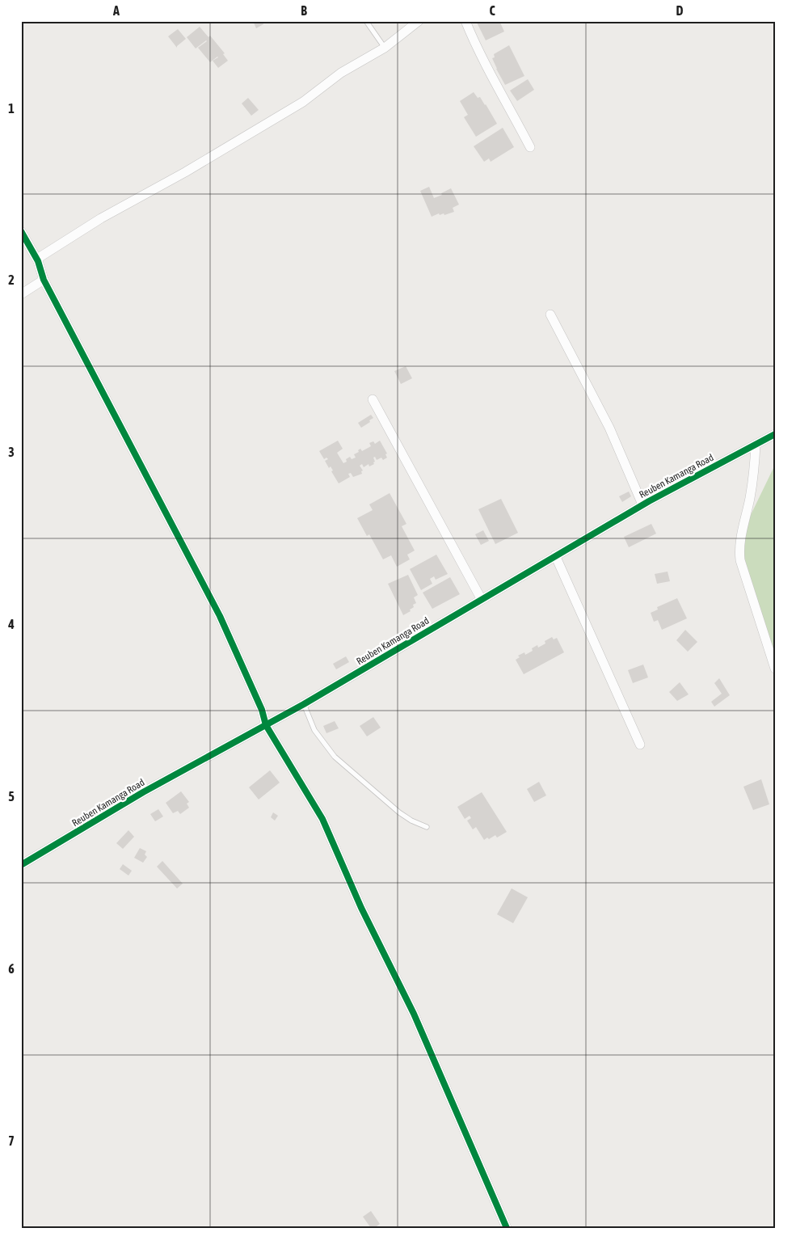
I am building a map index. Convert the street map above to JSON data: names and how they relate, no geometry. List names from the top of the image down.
{
  "streets": {
    "street": ["Reuben Kamanga Road"]
  },
  "grid": {
    "columns": [
      "A",
      "B",
      "C",
      "D"
    ],
    "rows": [
      "1",
      "2",
      "3",
      "4",
      "5",
      "6",
      "7"
    ]
  }
}
